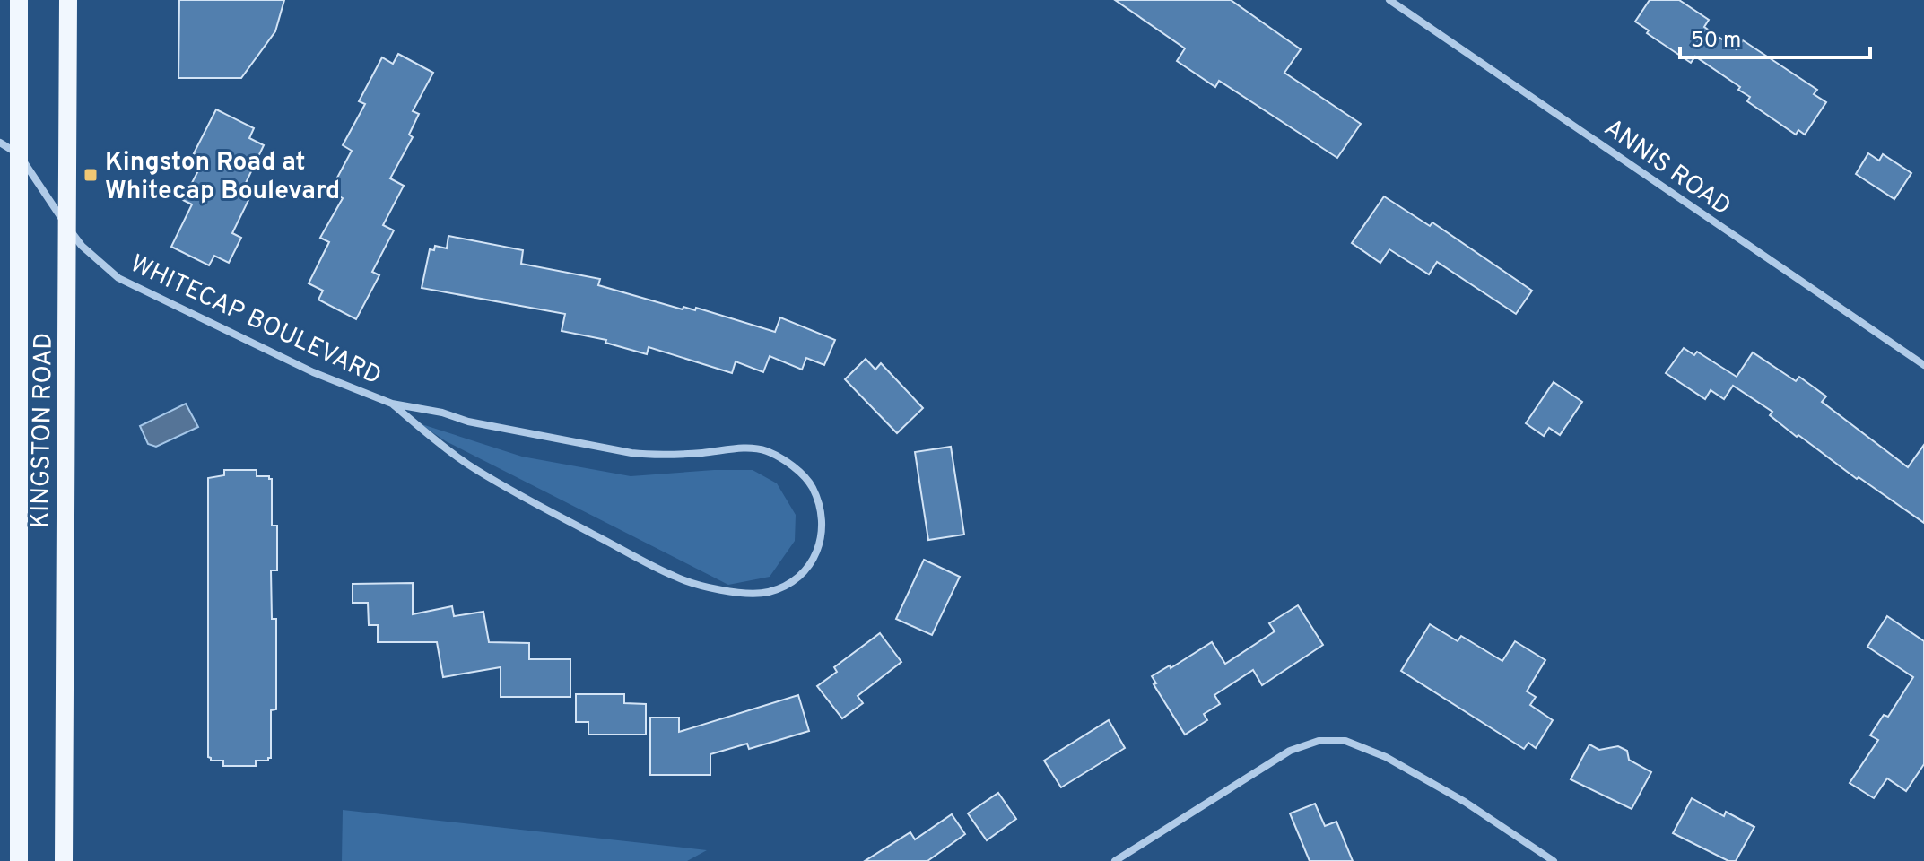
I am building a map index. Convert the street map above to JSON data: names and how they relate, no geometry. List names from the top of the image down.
{
  "streets": {
    "main road": ["KINGSTON ROAD"],
    "street": ["ANNIS ROAD", "WHITECAP BOULEVARD"]
  },
  "crossings": [
    ["WHITECAP BOULEVARD", "KINGSTON ROAD"]
  ],
  "places": {
    "transit": ["Kingston Road at Whitecap Boulevard"]
  },
  "scale_bar": "50 m"
}
